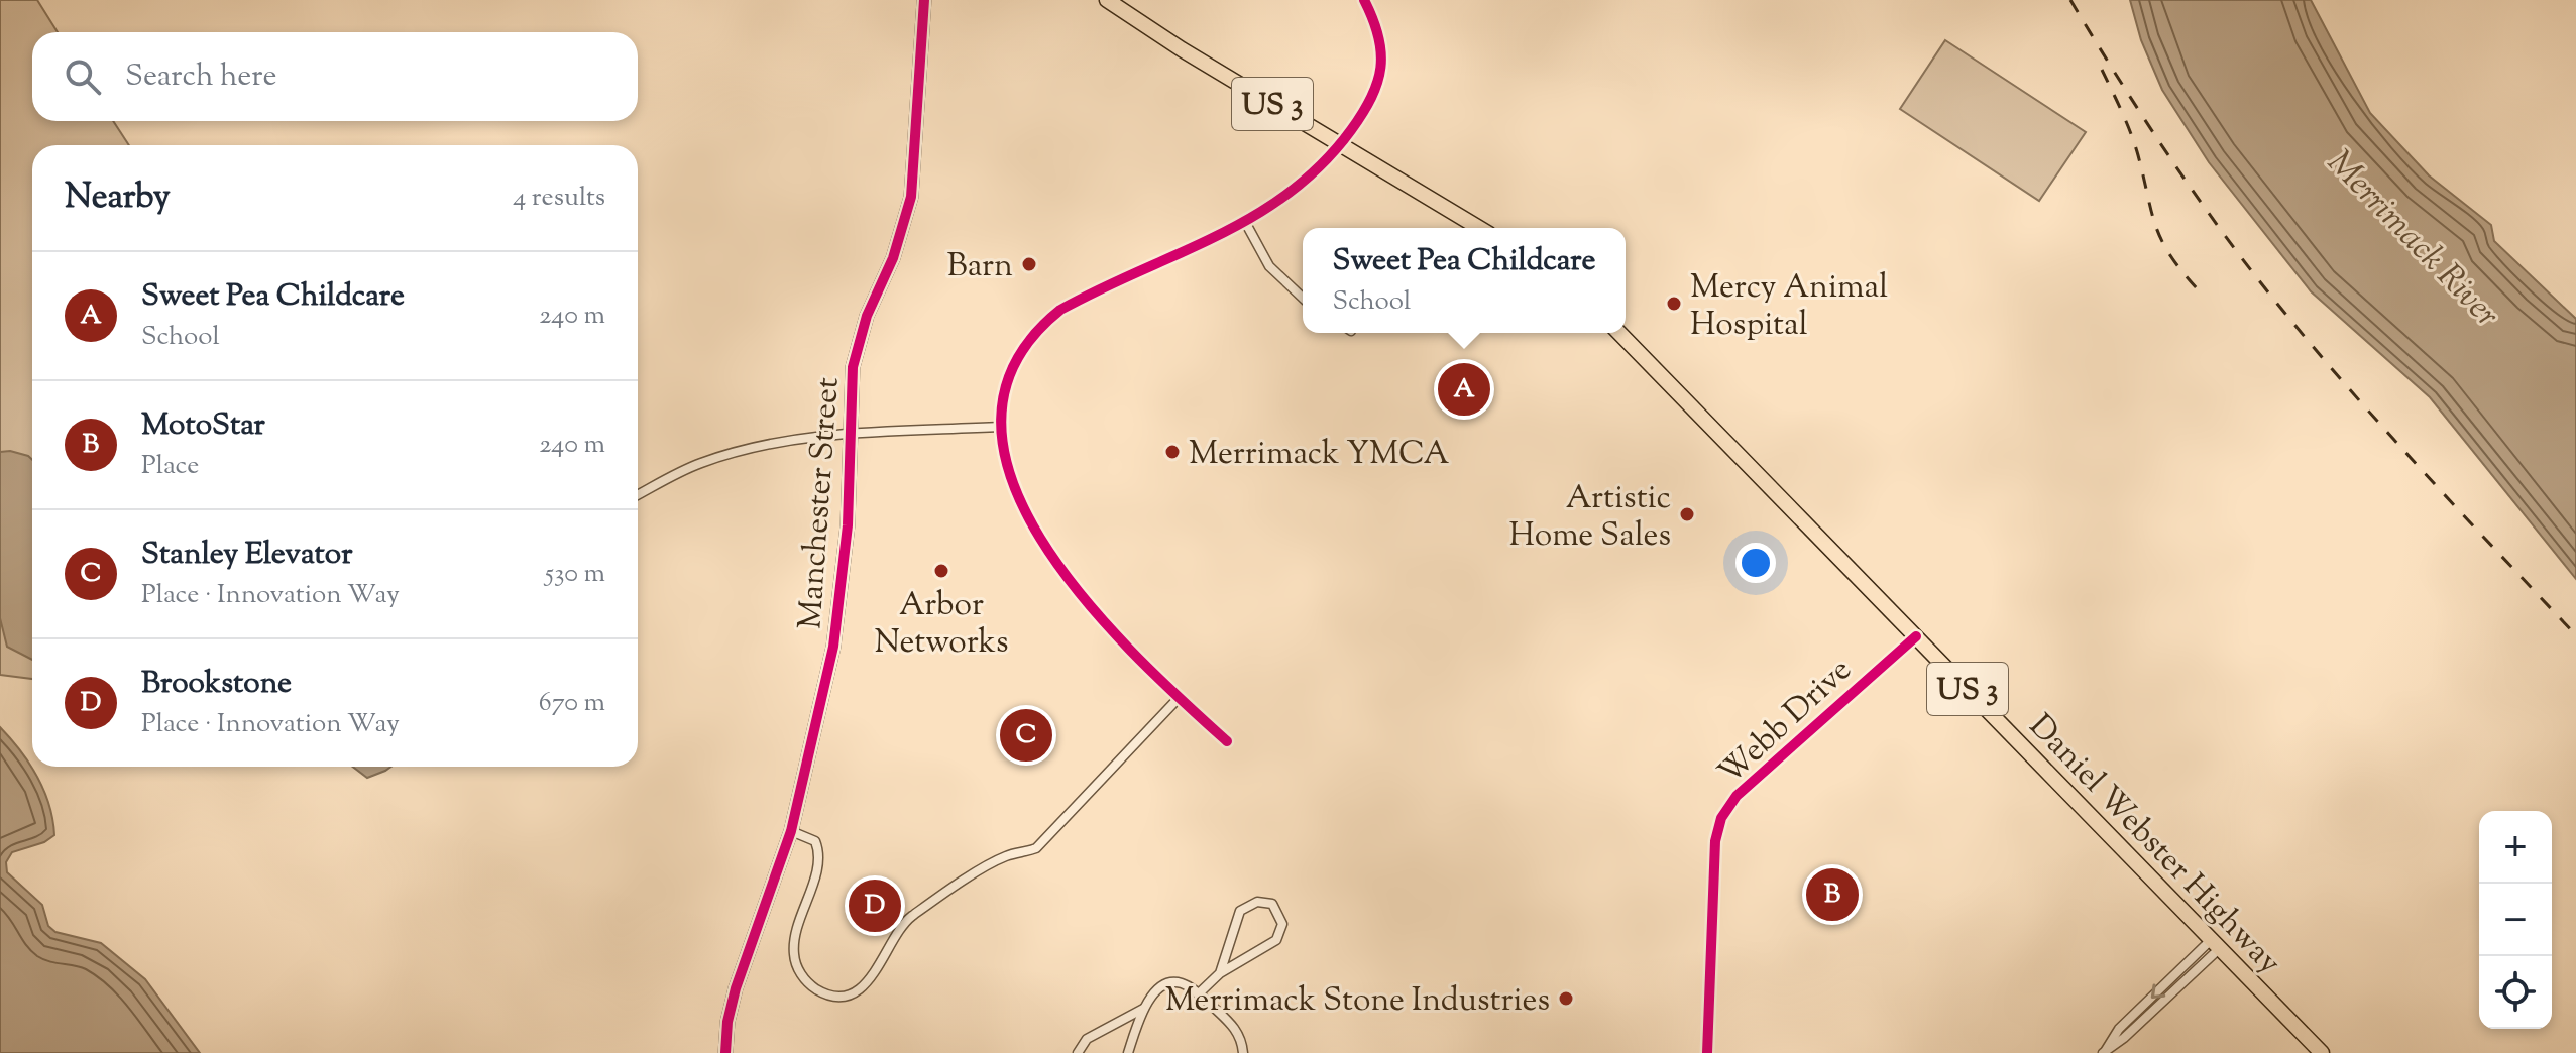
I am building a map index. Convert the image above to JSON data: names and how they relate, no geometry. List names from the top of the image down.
{
  "streets": {
    "main road": ["US 3", "Daniel Webster Highway"],
    "street": ["Manchester Street", "Webb Drive"]
  },
  "crossings": [
    ["Webb Drive", "Daniel Webster Highway"]
  ],
  "water": ["Merrimack River"],
  "places": [
    "Barn",
    "Mercy Animal Hospital",
    "Merrimack YMCA",
    "Artistic Home Sales",
    "Arbor Networks",
    "Merrimack Stone Industries"
  ],
  "page": {
    "search": "Search here",
    "heading": ["Nearby", "4 results"],
    "popup": ["Sweet Pea Childcare", "School"],
    "list": [
      {
        "mark": "A",
        "name": "Sweet Pea Childcare",
        "note": "School",
        "value": "240 m"
      },
      {
        "mark": "B",
        "name": "MotoStar",
        "note": "Place",
        "value": "240 m"
      },
      {
        "mark": "C",
        "name": "Stanley Elevator",
        "note": "Place · Innovation Way",
        "value": "530 m"
      },
      {
        "mark": "D",
        "name": "Brookstone",
        "note": "Place · Innovation Way",
        "value": "670 m"
      }
    ],
    "pins": [
      "A",
      "C",
      "B",
      "D"
    ],
    "map_buttons": ["+", "−"]
  }
}
